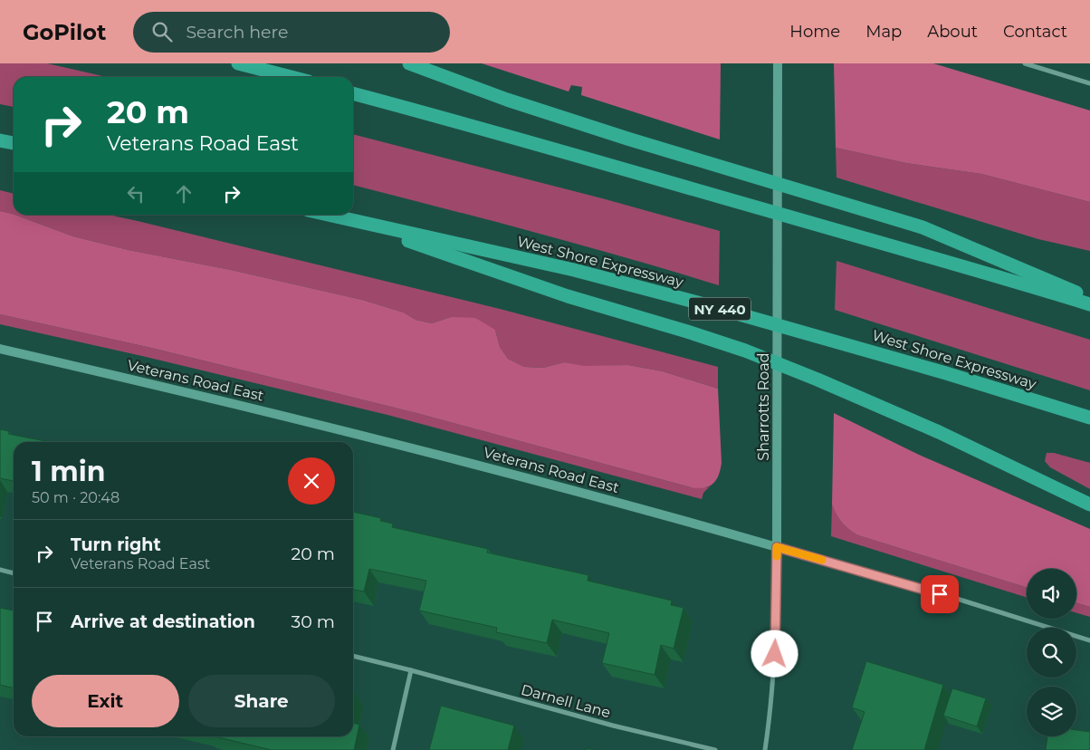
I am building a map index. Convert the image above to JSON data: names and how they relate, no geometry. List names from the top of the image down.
{
  "streets": {
    "highway": ["West Shore Expressway", "NY 440"],
    "street": ["Veterans Road East", "Sharrotts Road", "Darnell Lane"]
  },
  "crossings": [
    ["Veterans Road East", "Sharrotts Road"]
  ],
  "page": {
    "header": "GoPilot",
    "search": "Search here",
    "nav": [
      "Home",
      "Map",
      "About",
      "Contact"
    ],
    "turn": ["20 m", "Veterans Road East"],
    "heading": ["1 min", "50 m · 20:48"],
    "list": [
      {
        "name": "Turn right",
        "note": "Veterans Road East",
        "value": "20 m"
      },
      {
        "name": "Arrive at destination",
        "value": "30 m"
      }
    ],
    "buttons": ["Exit", "Share"]
  }
}
